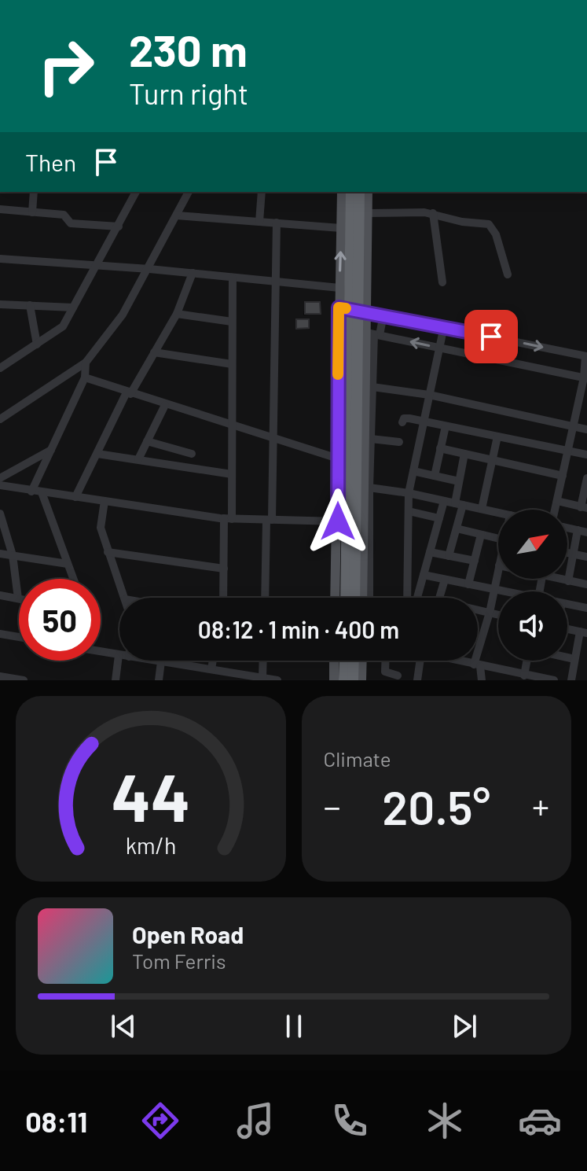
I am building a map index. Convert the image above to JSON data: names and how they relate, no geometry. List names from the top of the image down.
{
  "north": "top right",
  "page": {
    "turn": ["230 m", "Turn right"],
    "then": "Then",
    "limit": "50",
    "trip": "08:12 · 1 min · 400 m",
    "tile": "Climate",
    "heat": ["−", "20.5°", "+"],
    "song": ["Open Road", "Tom Ferris"],
    "tabs": "08:11",
    "gauge": ["44", "km/h"]
  }
}
